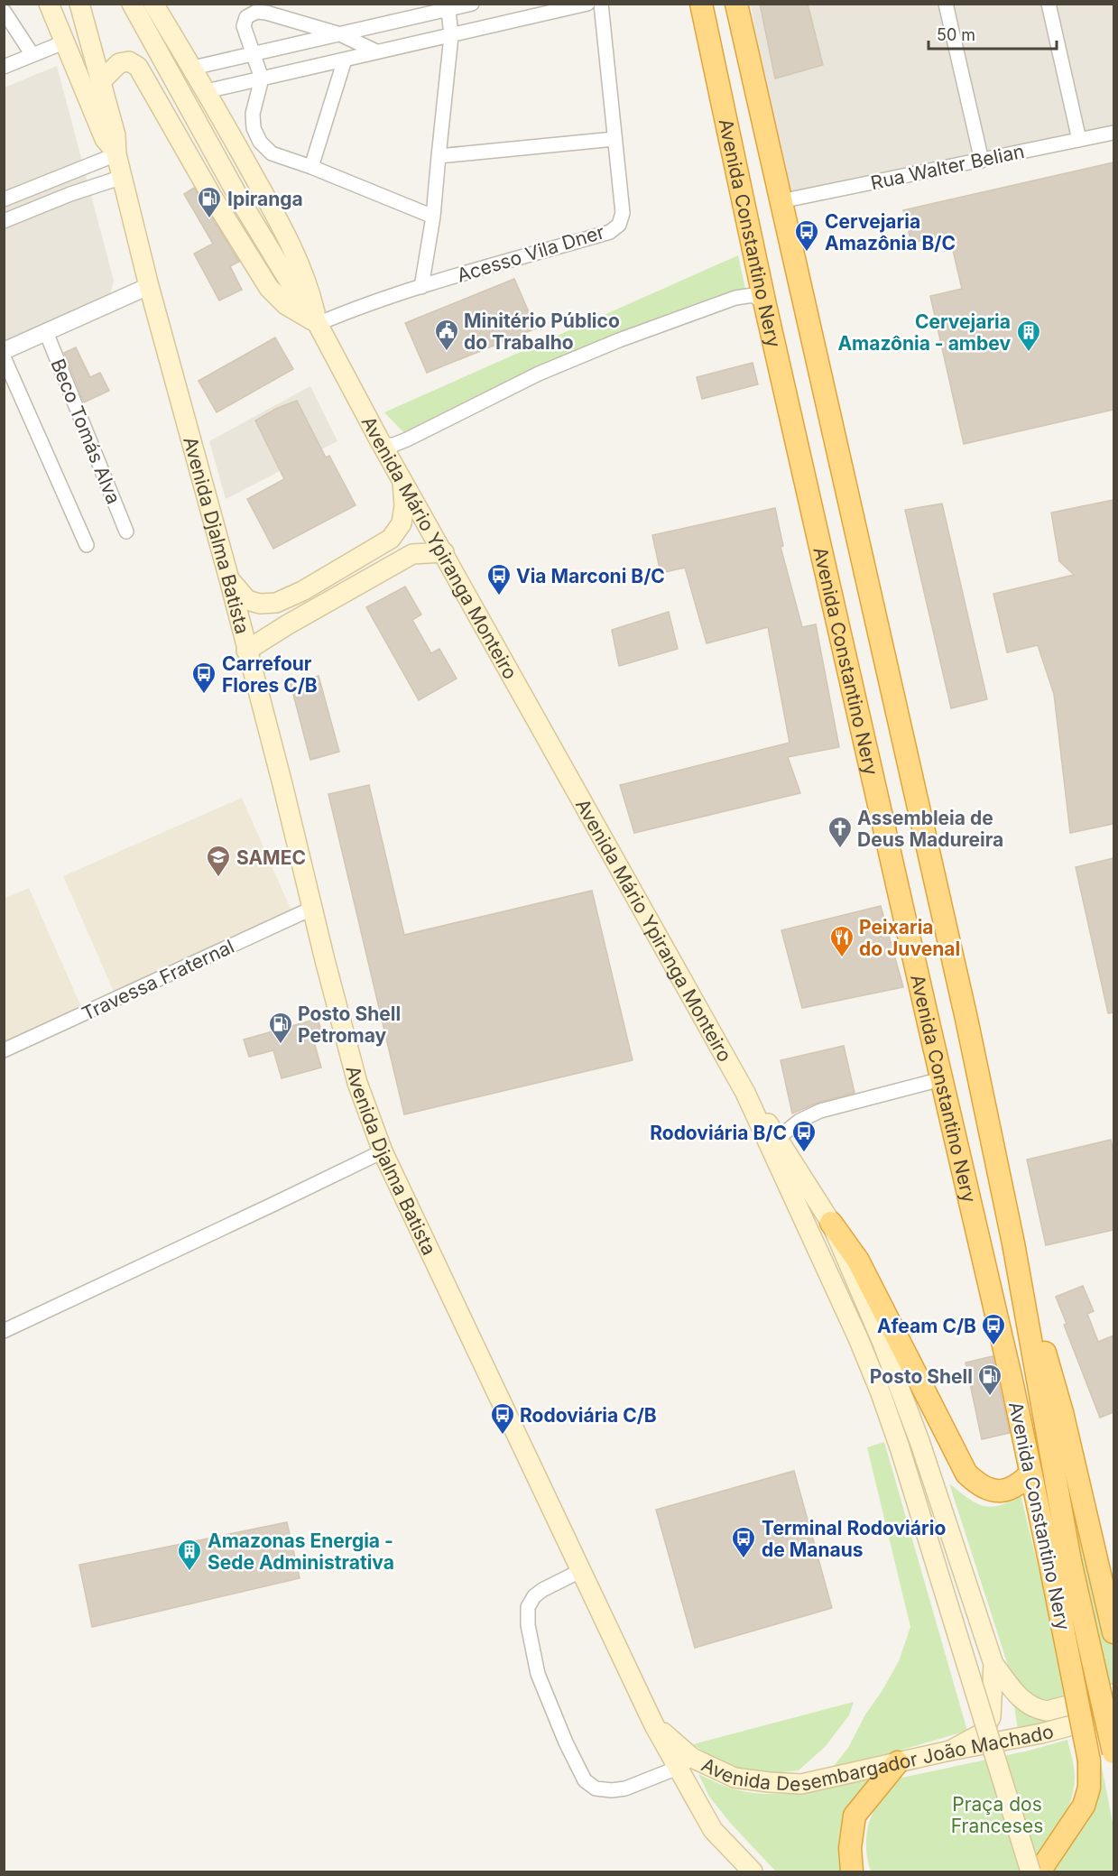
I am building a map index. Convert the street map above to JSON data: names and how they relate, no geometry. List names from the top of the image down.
{
  "streets": {
    "highway": ["Avenida Constantino Nery"],
    "main road": ["Avenida Djalma Batista", "Avenida Mário Ypiranga Monteiro", "Avenida Desembargador João Machado"],
    "street": [
      "Rua Walter Belian",
      "Acesso Vila Dner",
      "Beco Tomás Alva",
      "Travessa Fraternal"
    ]
  },
  "crossings": [
    ["Rua Walter Belian", "Avenida Constantino Nery"],
    ["Acesso Vila Dner", "Avenida Mário Ypiranga Monteiro"],
    ["Avenida Djalma Batista", "Travessa Fraternal"],
    ["Avenida Djalma Batista", "Avenida Desembargador João Machado"],
    ["Avenida Mário Ypiranga Monteiro", "Avenida Desembargador João Machado"]
  ],
  "parks": ["Praça dos Franceses"],
  "places": {
    "fuel station": ["Ipiranga", "Posto Shell Petromay", "Posto Shell"],
    "bus stop": [
      "Cervejaria Amazônia B/C",
      "Via Marconi B/C",
      "Carrefour Flores C/B",
      "Rodoviária B/C",
      "Afeam C/B",
      "Rodoviária C/B",
      "Terminal Rodoviário de Manaus"
    ],
    "public building": ["Minitério Público do Trabalho"],
    "building": ["Cervejaria Amazônia - ambev", "Amazonas Energia - Sede Administrativa"],
    "church": ["Assembleia de Deus Madureira"],
    "school or university": ["SAMEC"],
    "restaurant": ["Peixaria do Juvenal"]
  },
  "scale_bar": "50 m"
}
